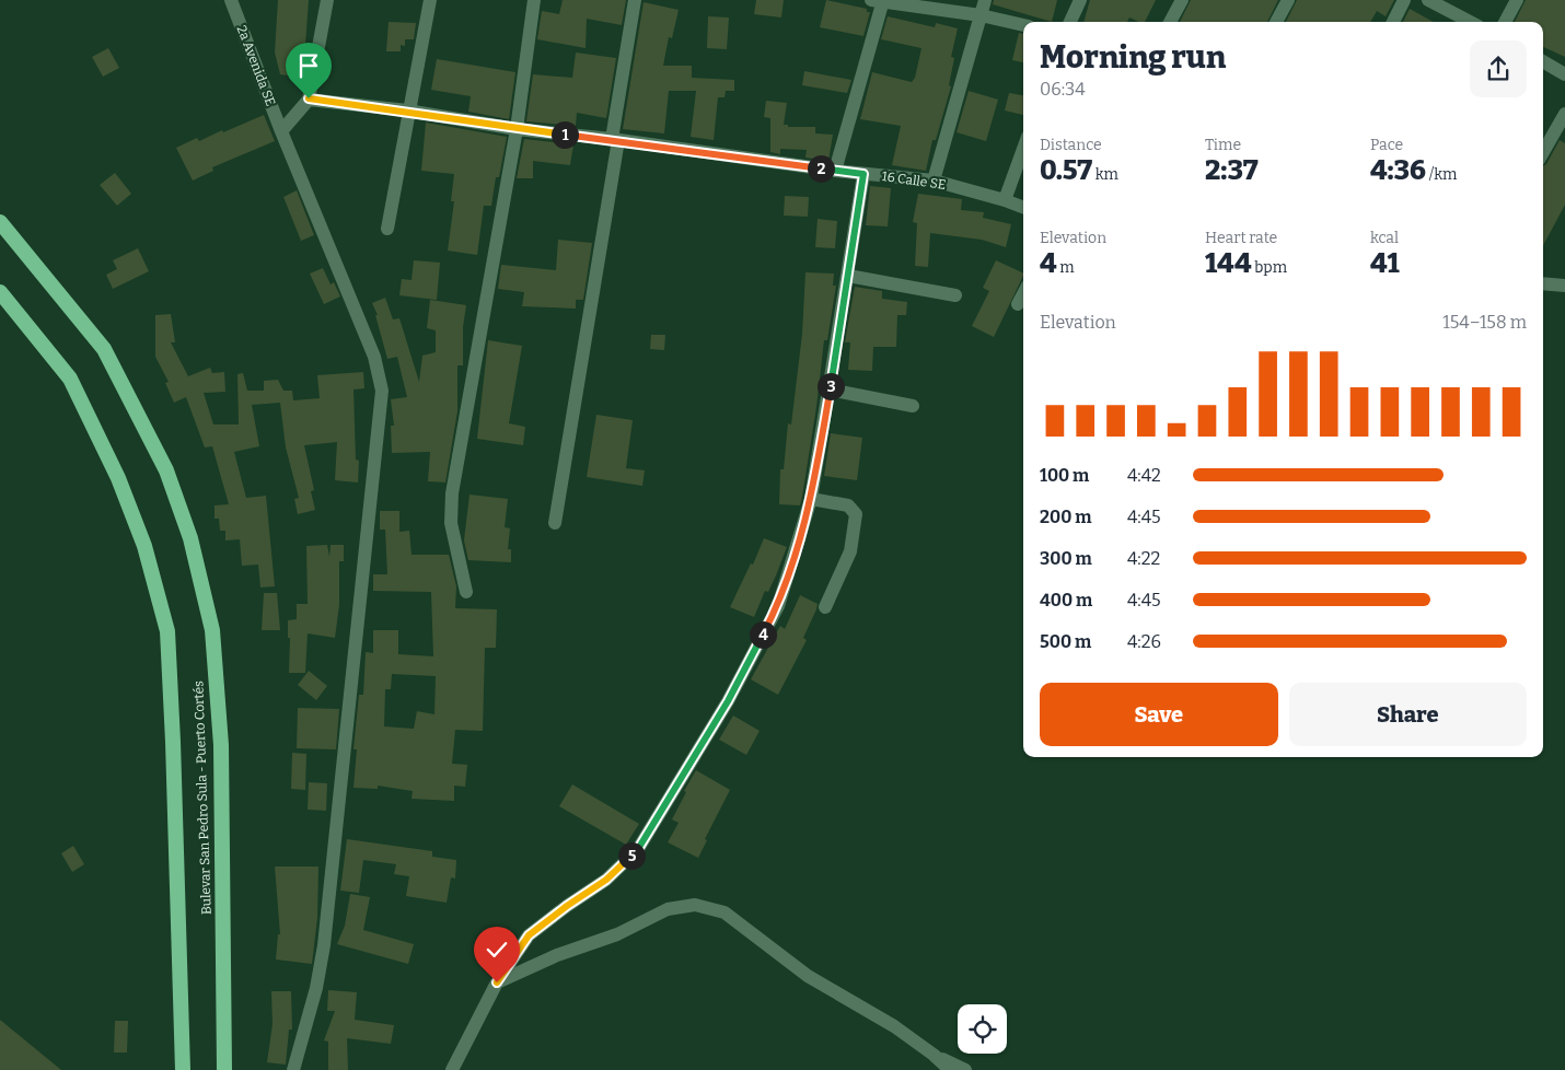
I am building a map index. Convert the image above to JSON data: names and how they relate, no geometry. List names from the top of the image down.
{
  "streets": {
    "highway": ["Bulevar San Pedro Sula - Puerto Cortés"],
    "street": ["2a Avenida SE", "16 Calle SE"]
  },
  "page": {
    "heading": ["Morning run", "06:34"],
    "stats": [
      ["Distance", "0.57 km"],
      ["Time", "2:37"],
      ["Pace", "4:36 /km"],
      ["Elevation", "4 m"],
      ["Heart rate", "144 bpm"],
      ["kcal", "41"]
    ],
    "pins": [
      "1",
      "2",
      "3",
      "4",
      "5"
    ],
    "chart": ["Elevation", "154–158 m"],
    "list": [
      {
        "name": "100 m",
        "note": "4:42"
      },
      {
        "name": "200 m",
        "note": "4:45"
      },
      {
        "name": "300 m",
        "note": "4:22"
      },
      {
        "name": "400 m",
        "note": "4:45"
      },
      {
        "name": "500 m",
        "note": "4:26"
      }
    ],
    "buttons": ["Save", "Share"]
  }
}
